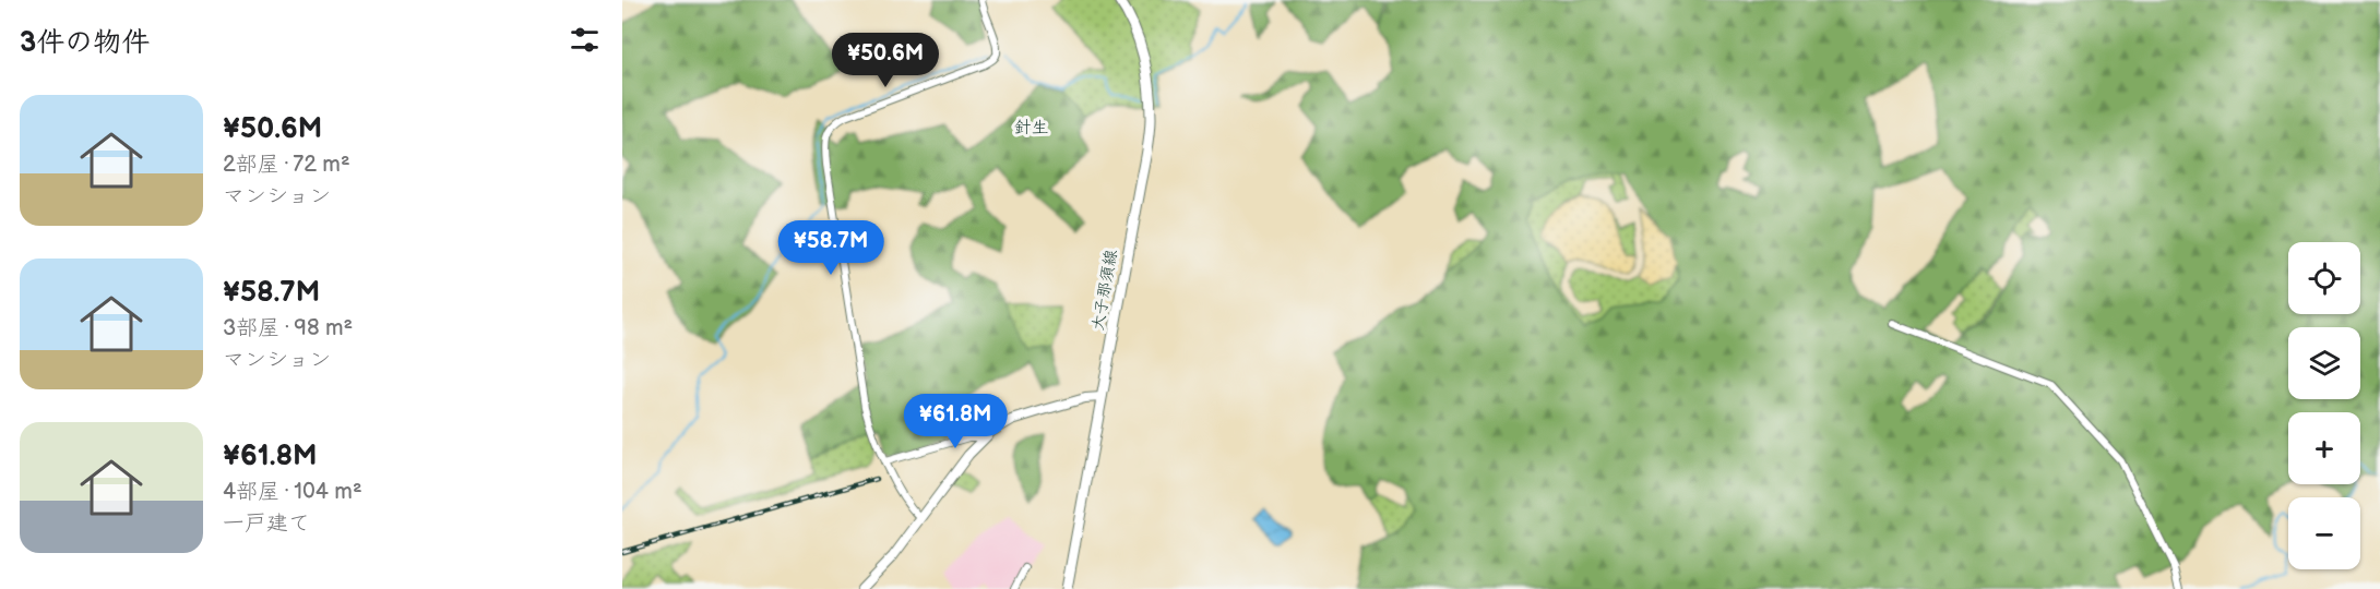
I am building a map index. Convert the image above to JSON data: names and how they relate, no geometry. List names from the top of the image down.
{
  "streets": {
    "main road": ["大子那須線"]
  },
  "districts": ["針生"],
  "page": {
    "heading": "3件の物件",
    "price": ["¥50.6M", "¥58.7M", "¥61.8M"],
    "list": [
      {
        "name": "¥50.6M",
        "note": "2部屋 · 72 m² · マンション"
      },
      {
        "name": "¥58.7M",
        "note": "3部屋 · 98 m² · マンション"
      },
      {
        "name": "¥61.8M",
        "note": "4部屋 · 104 m² · 一戸建て"
      }
    ],
    "map_buttons": ["+", "−"]
  }
}
